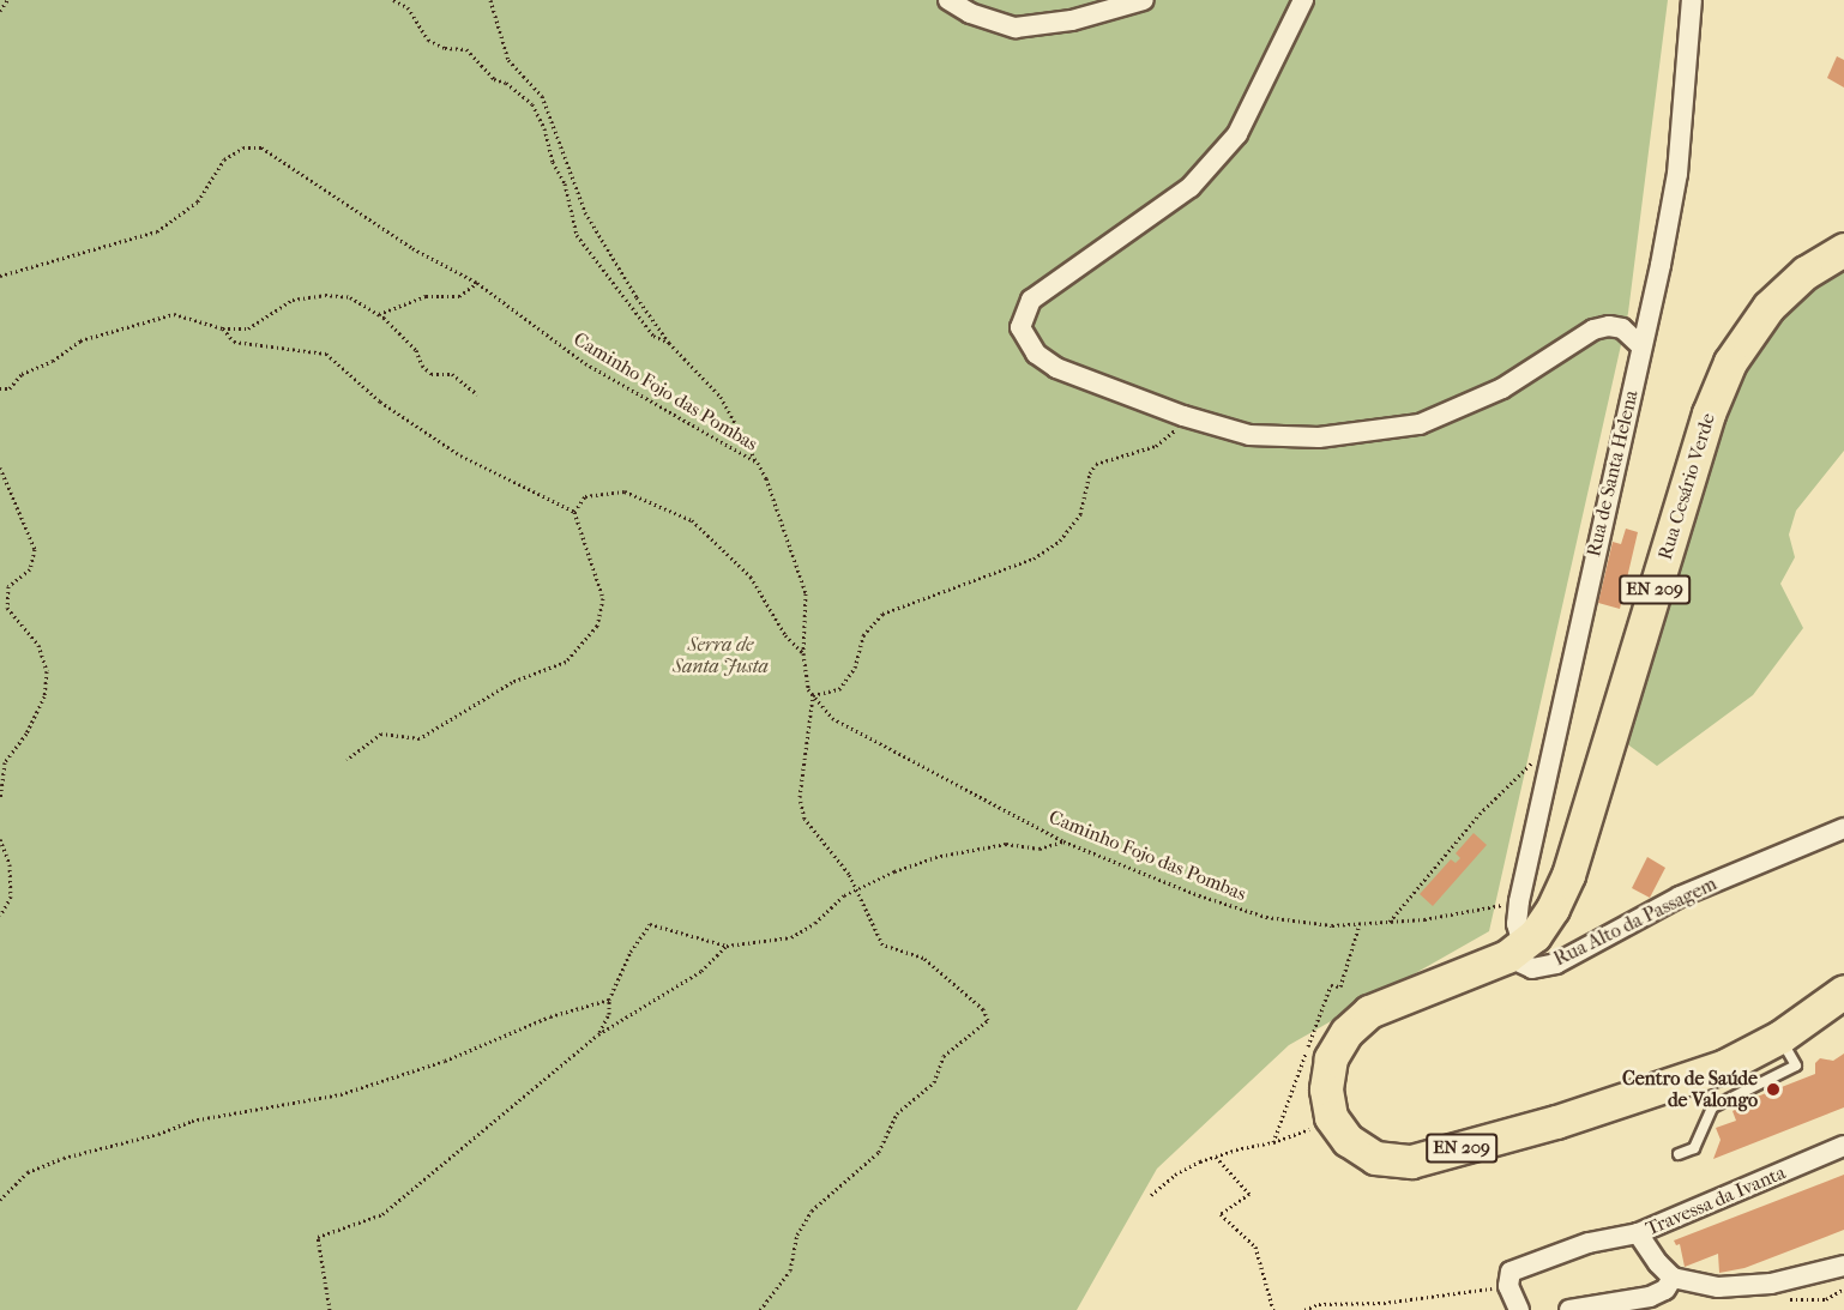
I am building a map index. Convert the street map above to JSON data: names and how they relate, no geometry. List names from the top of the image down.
{
  "streets": {
    "main road": ["Rua Cesário Verde", "EN 209"],
    "street": ["Rua de Santa Helena", "Rua Alto da Passagem", "Travessa da Ivanta"],
    "path": ["Caminho Fojo das Pombas"]
  },
  "crossings": [
    ["Caminho Fojo das Pombas", "Rua de Santa Helena"],
    ["Rua de Santa Helena", "Rua Cesário Verde"],
    ["Rua de Santa Helena", "EN 209"],
    ["Rua de Santa Helena", "Rua Alto da Passagem"],
    ["Rua Cesário Verde", "EN 209"],
    ["Rua Cesário Verde", "Rua Alto da Passagem"],
    ["EN 209", "Rua Alto da Passagem"]
  ],
  "parks": ["Serra de Santa Justa"],
  "places": ["Centro de Saúde de Valongo"]
}
